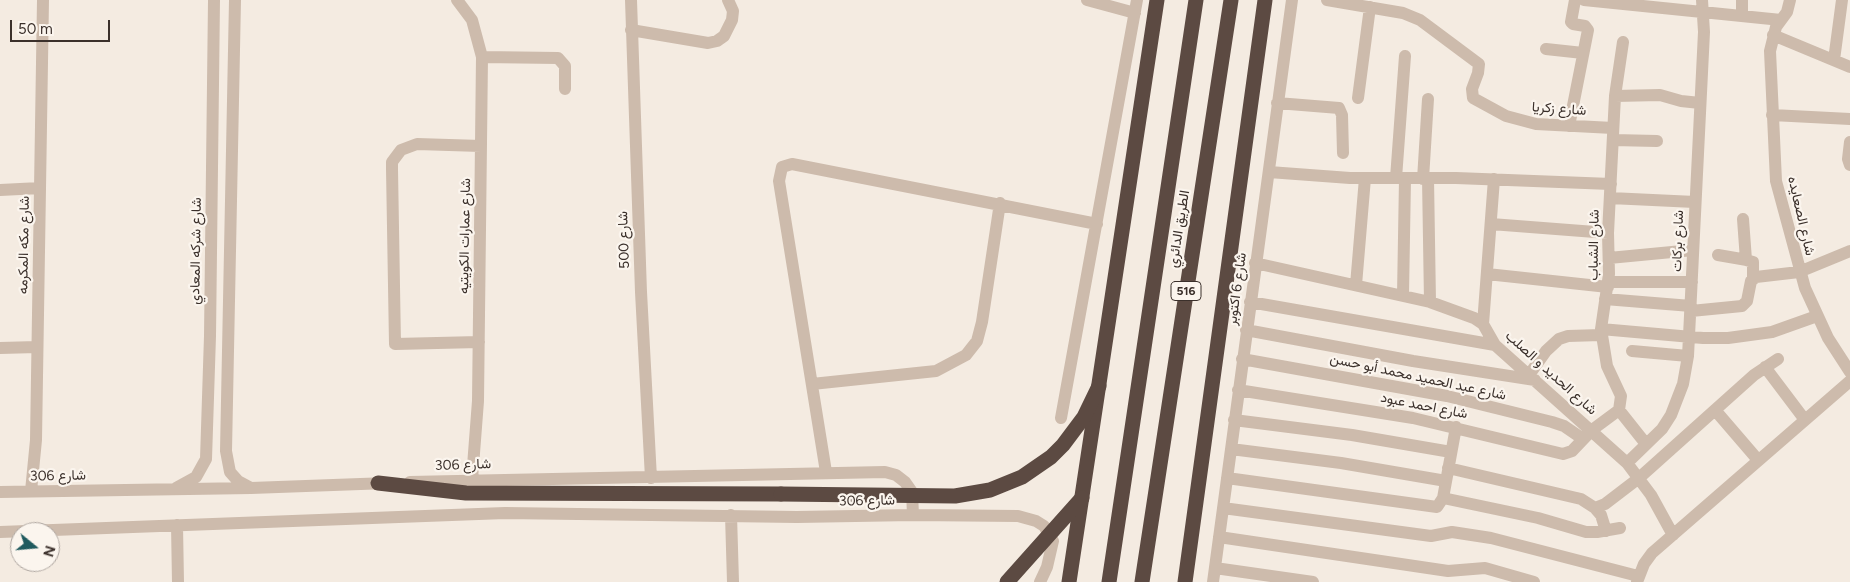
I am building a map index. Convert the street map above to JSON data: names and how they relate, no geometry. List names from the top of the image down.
{
  "streets": {
    "highway": ["الطريق الدائري", "516"],
    "street": [
      "شارع زكريا",
      "شارع الصعايده",
      "شارع عمارات الكويتيه",
      "شارع 500",
      "شارع بركات",
      "شارع مكه المكرمه",
      "شارع الشباب",
      "شارع شركه المعادي",
      "شارع 6 اكتوبر",
      "شارع الحديد و الصلب",
      "شارع عبد الحميد محمد أبو حسن",
      "شارع احمد عبود",
      "شارع 306"
    ]
  },
  "crossings": [
    ["شارع زكريا", "شارع الشباب"],
    ["شارع عمارات الكويتيه", "شارع 306"],
    ["شارع 500", "شارع 306"],
    ["شارع بركات", "شارع الحديد و الصلب"],
    ["شارع مكه المكرمه", "شارع 306"],
    ["شارع شركه المعادي", "شارع 306"],
    ["شارع 6 اكتوبر", "شارع الحديد و الصلب"],
    ["شارع 6 اكتوبر", "شارع عبد الحميد محمد أبو حسن"],
    ["شارع 6 اكتوبر", "شارع احمد عبود"],
    ["شارع الحديد و الصلب", "شارع عبد الحميد محمد أبو حسن"],
    ["شارع الحديد و الصلب", "شارع احمد عبود"],
    ["شارع عبد الحميد محمد أبو حسن", "شارع احمد عبود"]
  ],
  "scale_bar": "50 m",
  "north": "right"
}
